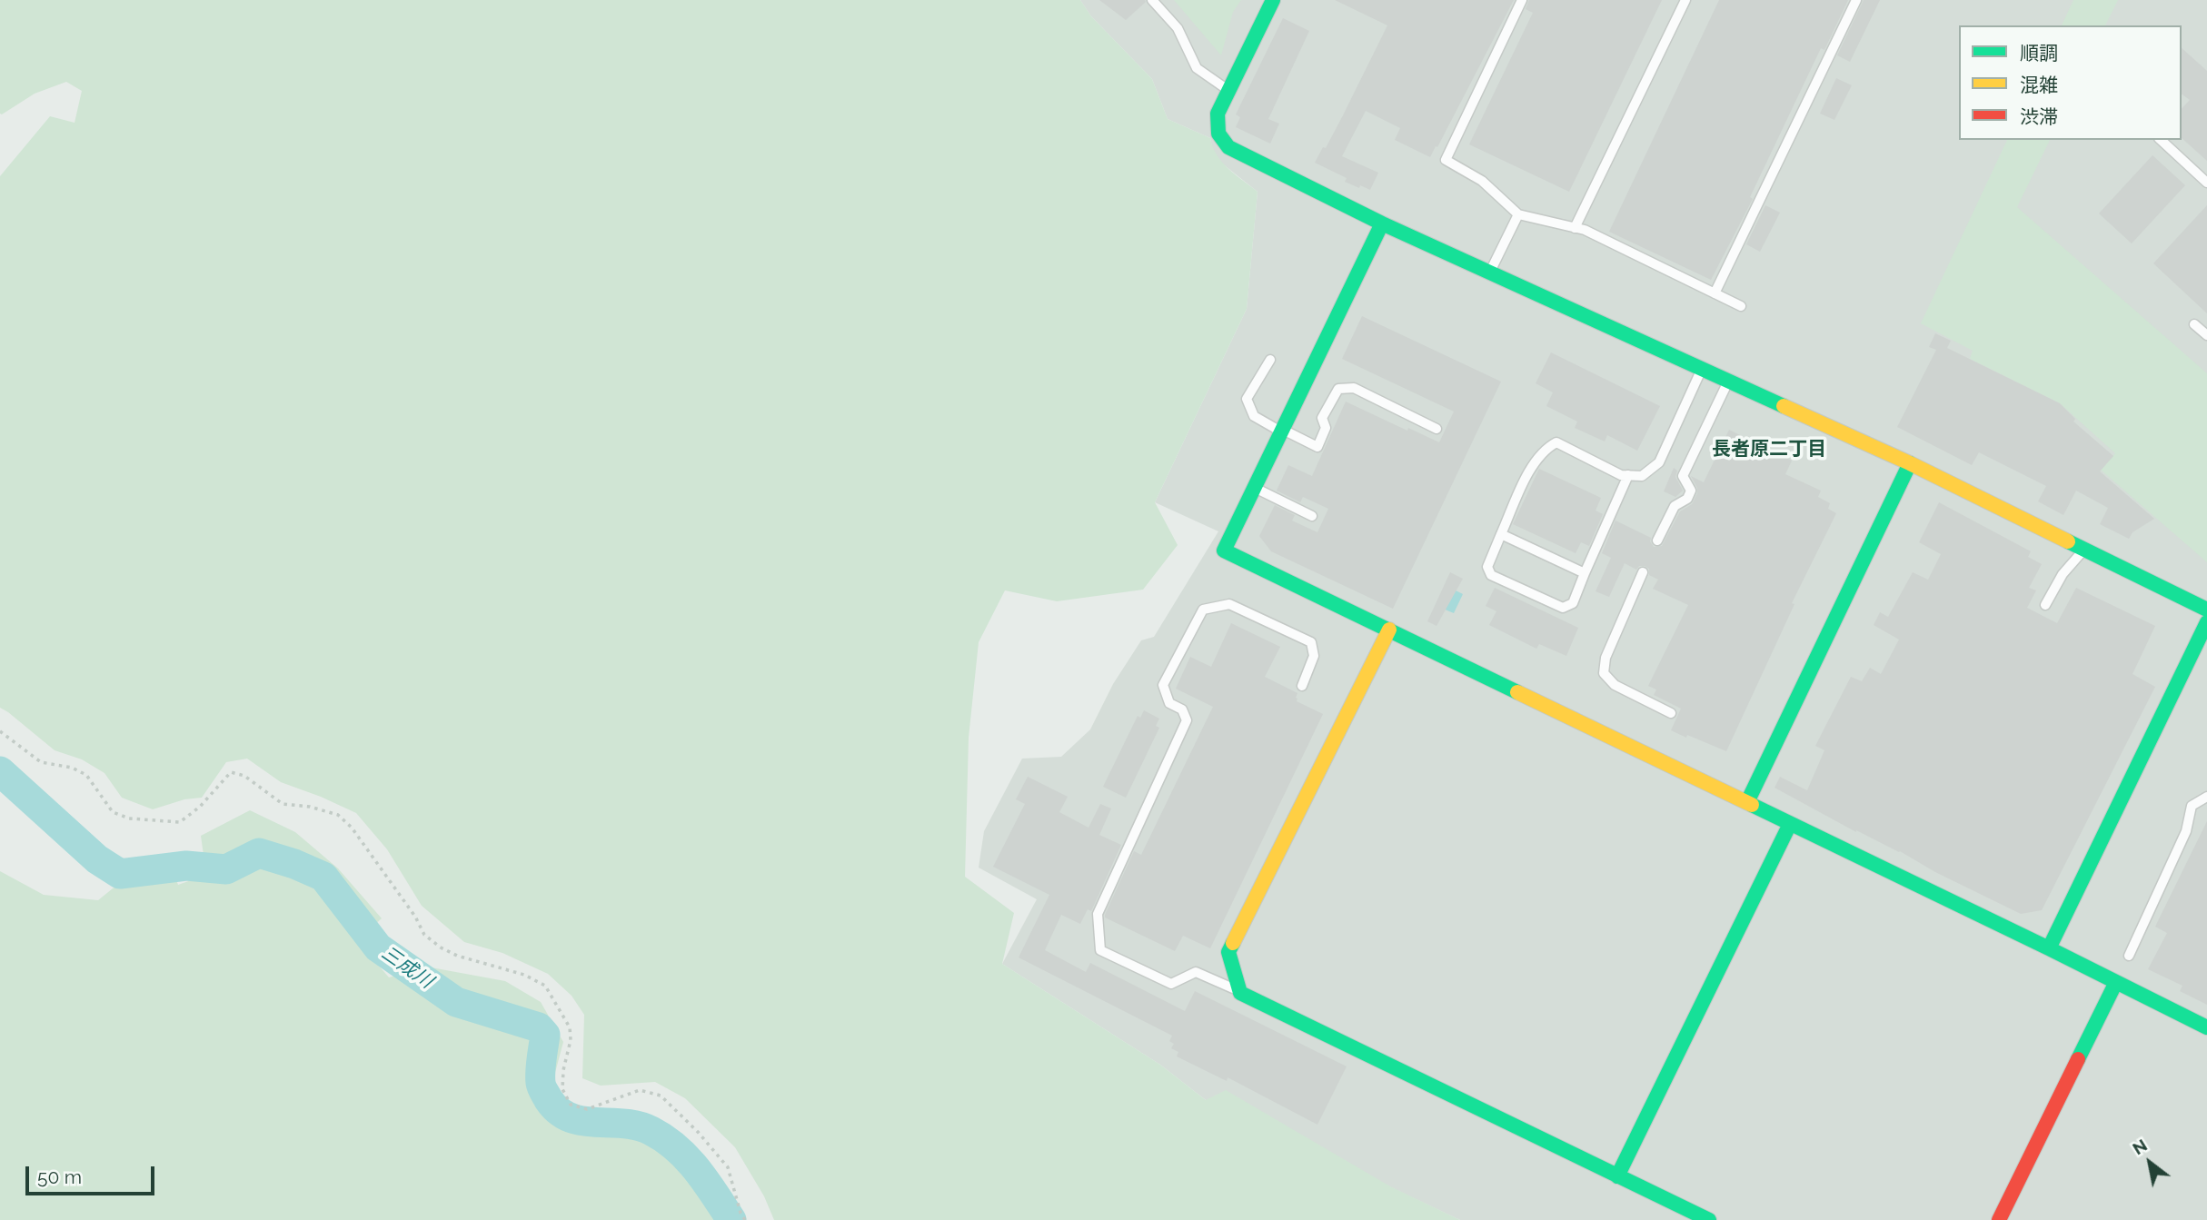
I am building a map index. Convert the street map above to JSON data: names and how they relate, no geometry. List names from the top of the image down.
{
  "districts": ["長者原二丁目"],
  "water": ["三成川"],
  "legend": ["順調", "混雑", "渋滞"],
  "scale_bar": "50 m",
  "north": "top left"
}
